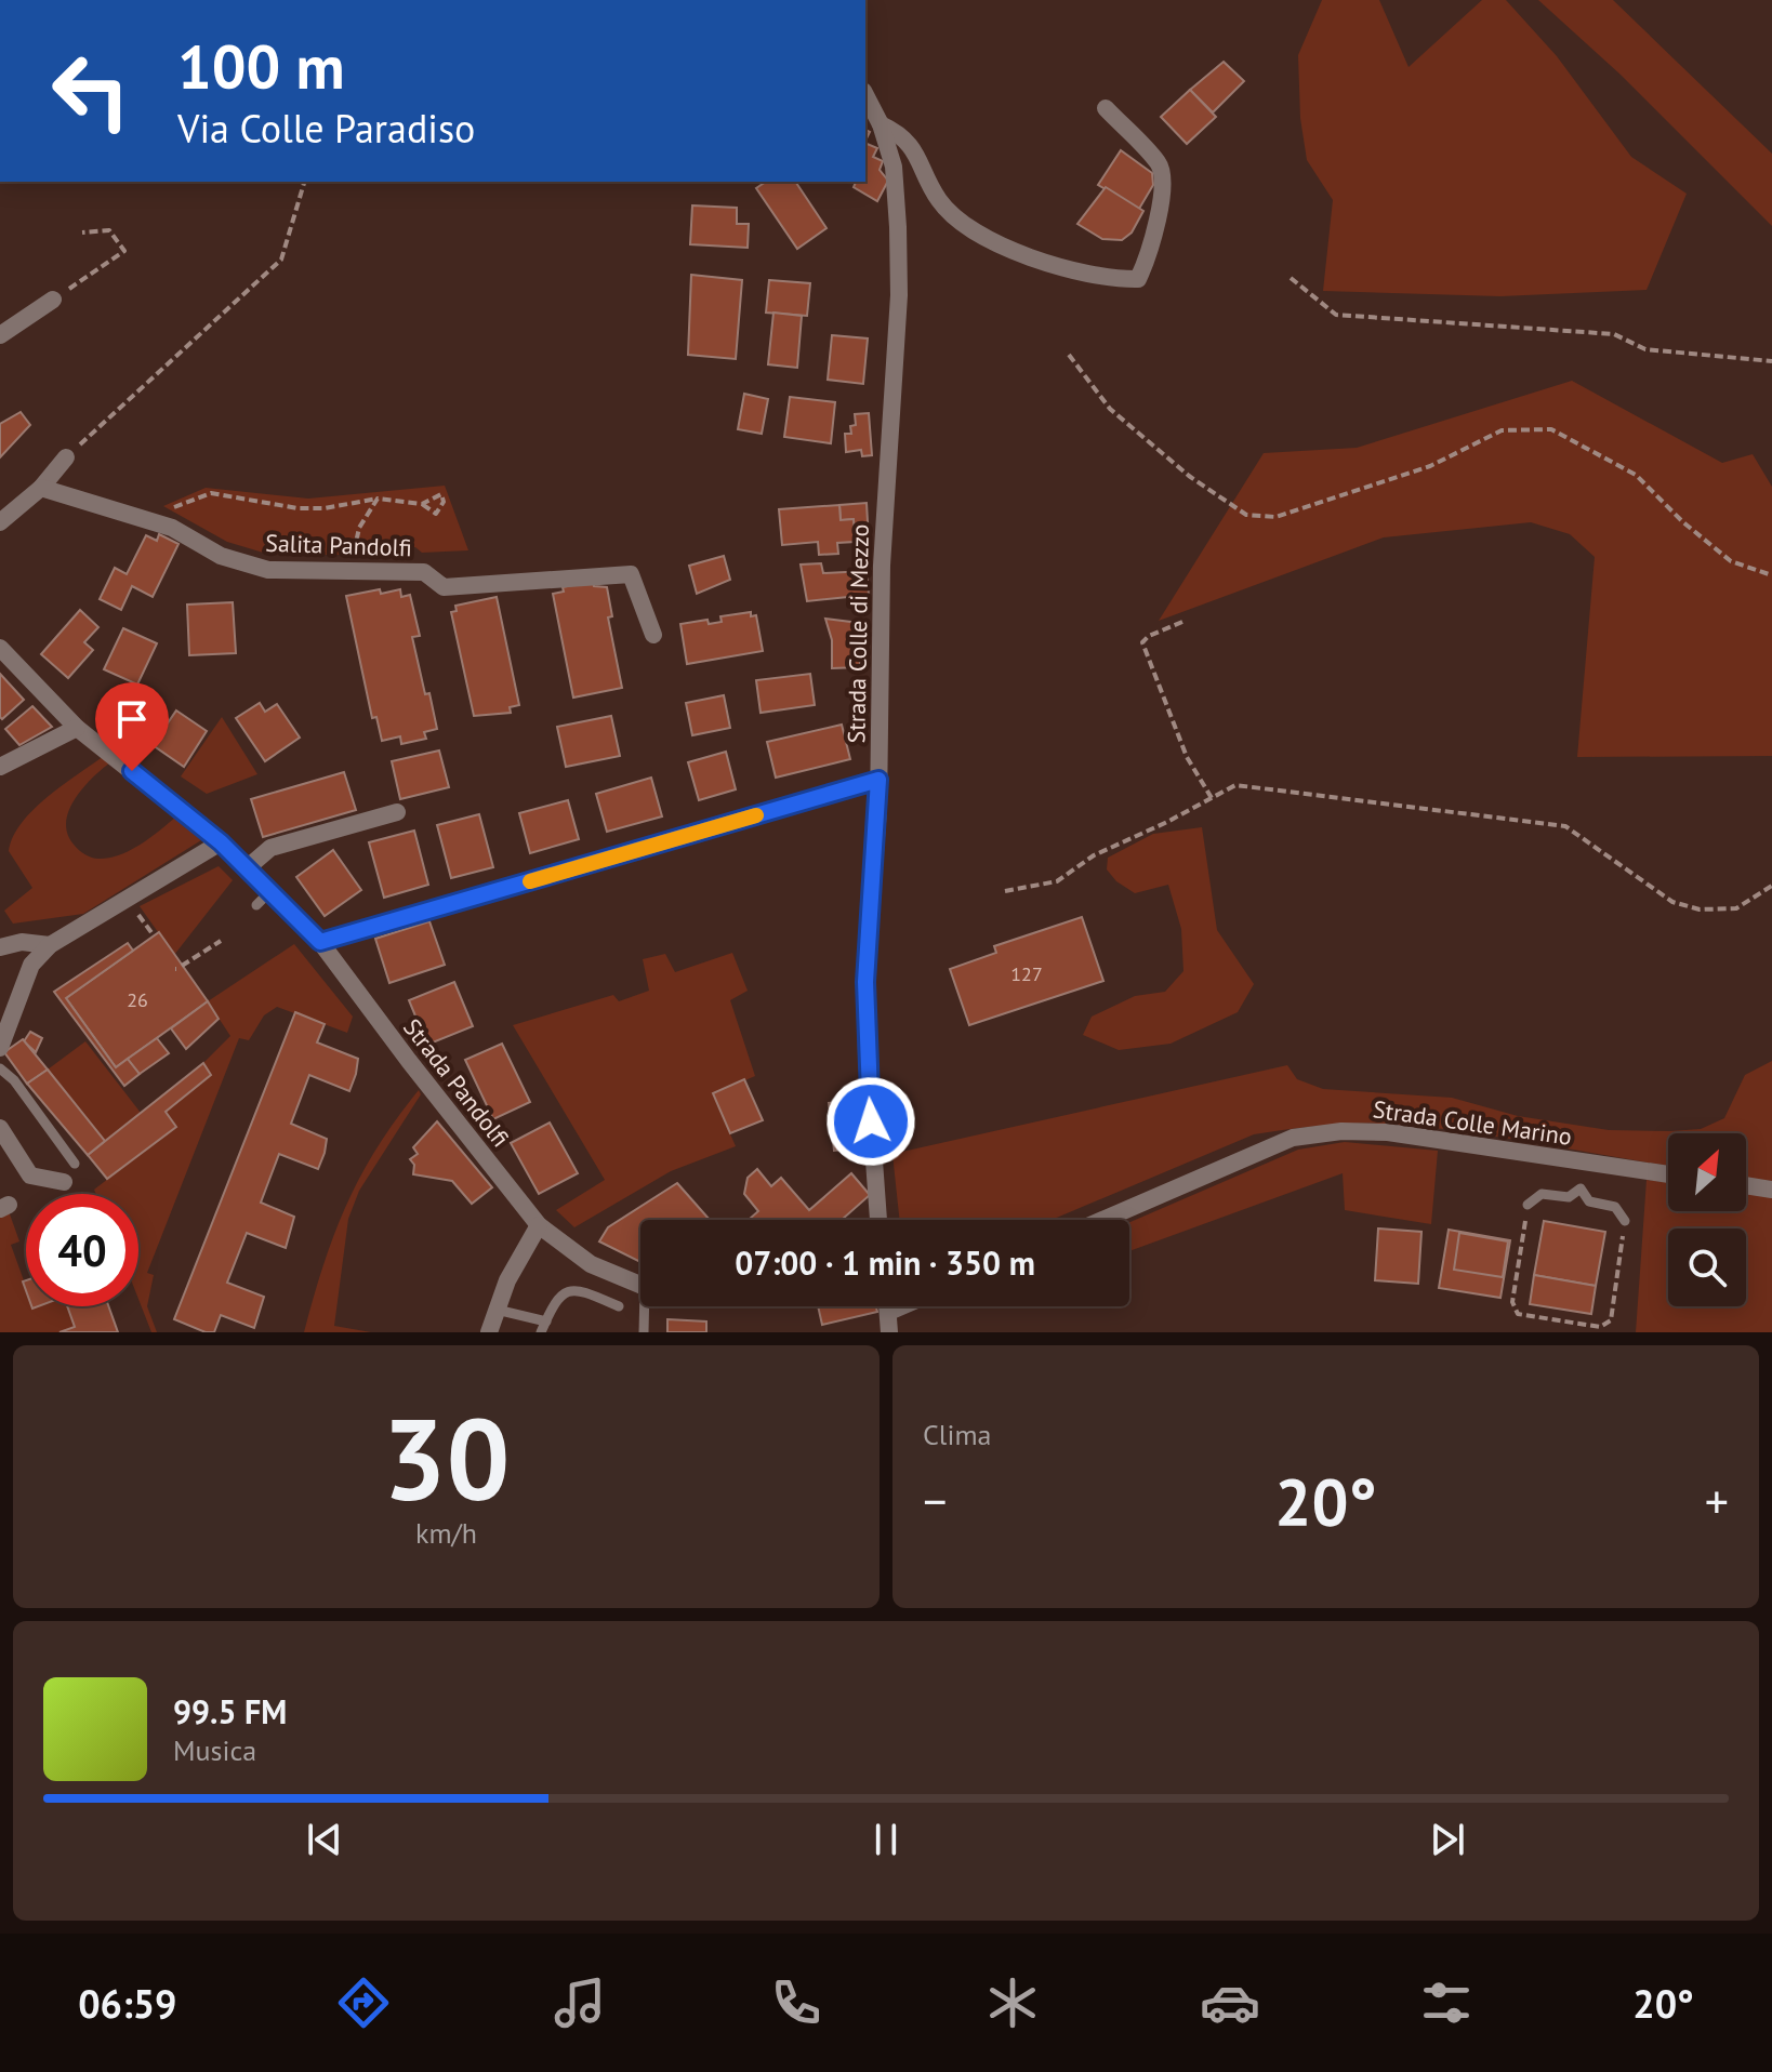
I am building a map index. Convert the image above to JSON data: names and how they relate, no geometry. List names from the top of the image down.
{
  "streets": {
    "street": [
      "Salita Pandolfi",
      "Strada Colle di Mezzo",
      "Strada Pandolfi",
      "Strada Colle Marino"
    ]
  },
  "house_numbers": ["127", "26"],
  "north": "top right",
  "page": {
    "turn": ["100 m", "Via Colle Paradiso"],
    "limit": "40",
    "trip": "07:00 · 1 min · 350 m",
    "tile": [
      ["30", "km/h"],
      "Clima"
    ],
    "heat": ["−", "20°", "+"],
    "song": ["99.5 FM", "Musica"],
    "tabs": ["06:59", "20°"]
  }
}
